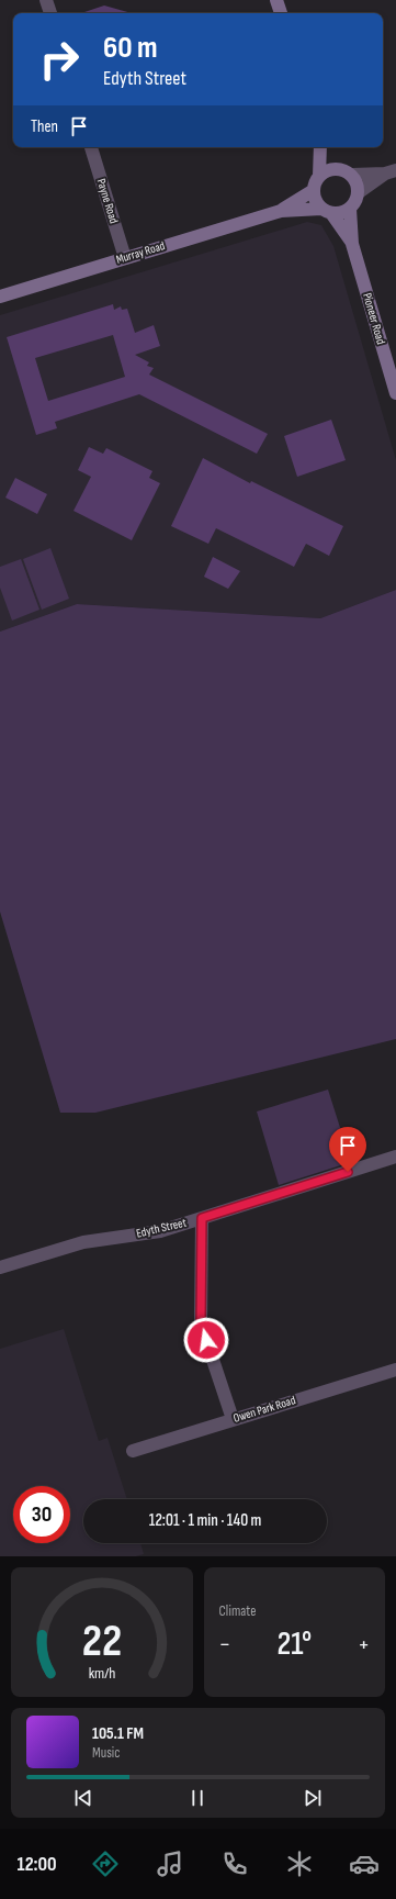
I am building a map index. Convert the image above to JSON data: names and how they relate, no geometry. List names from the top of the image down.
{
  "streets": {
    "main road": ["Murray Road", "Pioneer Road"],
    "street": ["Payne Road", "Edyth Street", "Owen Park Road"]
  },
  "crossings": [
    ["Payne Road", "Murray Road"],
    ["Murray Road", "Pioneer Road"]
  ],
  "page": {
    "turn": ["60 m", "Edyth Street"],
    "then": "Then",
    "limit": "30",
    "trip": "12:01 · 1 min · 140 m",
    "tile": "Climate",
    "heat": ["−", "21°", "+"],
    "song": ["105.1 FM", "Music"],
    "tabs": "12:00",
    "gauge": ["22", "km/h"]
  }
}
